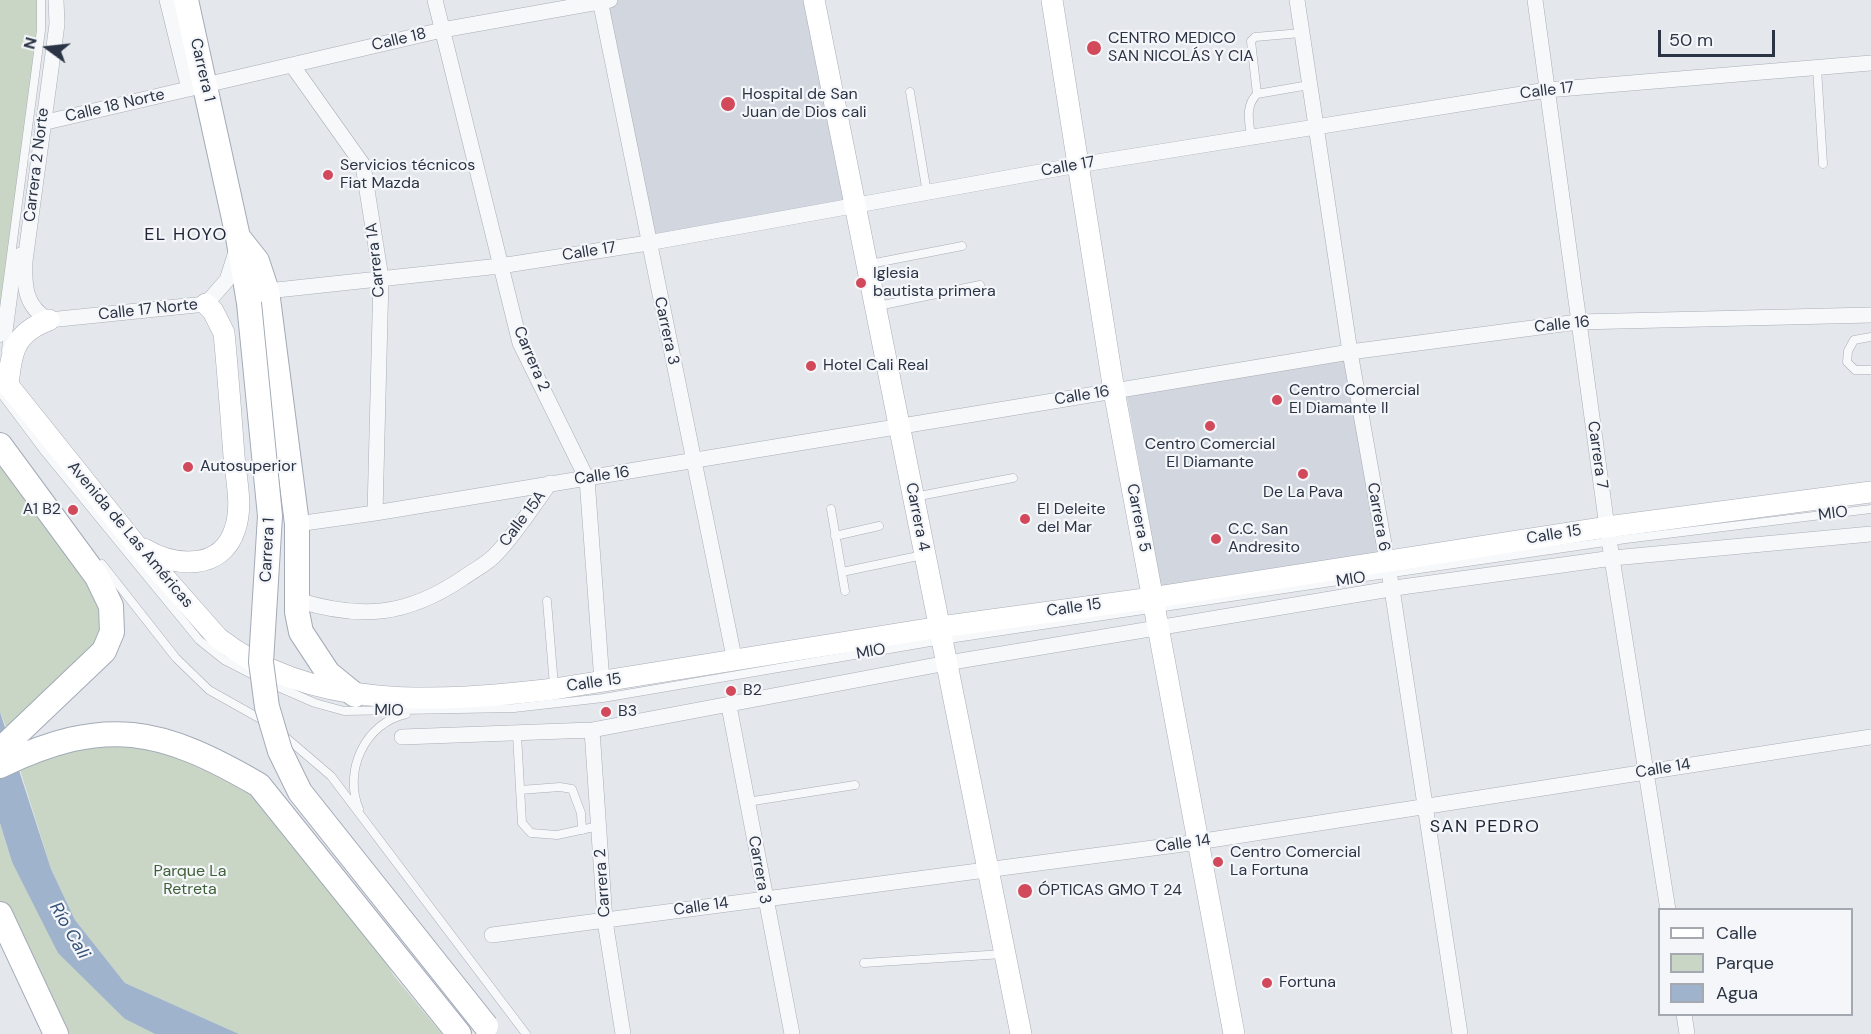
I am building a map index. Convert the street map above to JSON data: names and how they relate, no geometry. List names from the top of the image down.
{
  "streets": {
    "main road": ["Carrera 1"],
    "street": [
      "Calle 18",
      "Calle 17",
      "Calle 18 Norte",
      "Carrera 2 Norte",
      "Carrera 1A",
      "Calle 17 Norte",
      "Calle 16",
      "Carrera 3",
      "Carrera 2",
      "Carrera 7",
      "Carrera 4",
      "Carrera 6",
      "Carrera 5",
      "Calle 15A",
      "Avenida de Las Américas",
      "Calle 15",
      "Calle 14"
    ],
    "lane": ["MIO"]
  },
  "crossings": [
    ["Calle 18", "Carrera 1"],
    ["Calle 18", "Calle 18 Norte"],
    ["Calle 18", "Carrera 1A"],
    ["Calle 18", "Carrera 3"],
    ["Calle 18", "Carrera 2"],
    ["Carrera 1", "Calle 17"],
    ["Carrera 1", "Calle 18 Norte"],
    ["Carrera 1", "Calle 17 Norte"],
    ["Calle 17", "Carrera 1A"],
    ["Calle 17", "Carrera 3"],
    ["Calle 17", "Carrera 2"],
    ["Calle 17", "Carrera 7"],
    ["Calle 17", "Carrera 4"],
    ["Calle 17", "Carrera 6"],
    ["Calle 17", "Carrera 5"],
    ["Calle 18 Norte", "Carrera 2 Norte"],
    ["Carrera 2 Norte", "Calle 17 Norte"],
    ["Carrera 1A", "Calle 16"],
    ["Calle 16", "Carrera 3"],
    ["Calle 16", "Carrera 2"],
    ["Calle 16", "Carrera 7"],
    ["Calle 16", "Carrera 4"],
    ["Calle 16", "Carrera 6"],
    ["Calle 16", "Carrera 5"],
    ["Calle 16", "Calle 15A"],
    ["Carrera 3", "Calle 15"],
    ["Carrera 3", "Calle 14"],
    ["Carrera 2", "Calle 15"],
    ["Carrera 2", "Calle 14"],
    ["Carrera 7", "MIO"],
    ["Carrera 7", "Calle 15"],
    ["Carrera 7", "Calle 14"],
    ["MIO", "Carrera 4"],
    ["MIO", "Avenida de Las Américas"],
    ["MIO", "Calle 15"],
    ["Carrera 4", "Calle 15"],
    ["Carrera 4", "Calle 14"],
    ["Carrera 6", "Calle 15"],
    ["Carrera 6", "Calle 14"],
    ["Carrera 5", "Calle 15"],
    ["Carrera 5", "Calle 14"],
    ["Avenida de Las Américas", "Calle 15"]
  ],
  "districts": ["EL HOYO", "SAN PEDRO"],
  "water": ["Río Cali"],
  "parks": ["Parque La Retreta"],
  "places": [
    "CENTRO MEDICO SAN NICOLÁS Y CIA",
    "Hospital de San Juan de Dios cali",
    "Servicios técnicos Fiat Mazda",
    "Iglesia bautista primera",
    "Hotel Cali Real",
    "Centro Comercial El Diamante II",
    "Centro Comercial El Diamante",
    "Autosuperior",
    "De La Pava",
    "A1 B2",
    "El Deleite del Mar",
    "C.C. San Andresito",
    "B2",
    "B3",
    "Centro Comercial La Fortuna",
    "ÓPTICAS GMO T 24",
    "Fortuna"
  ],
  "legend": ["Calle", "Parque", "Agua"],
  "scale_bar": "50 m",
  "north": "left"
}
